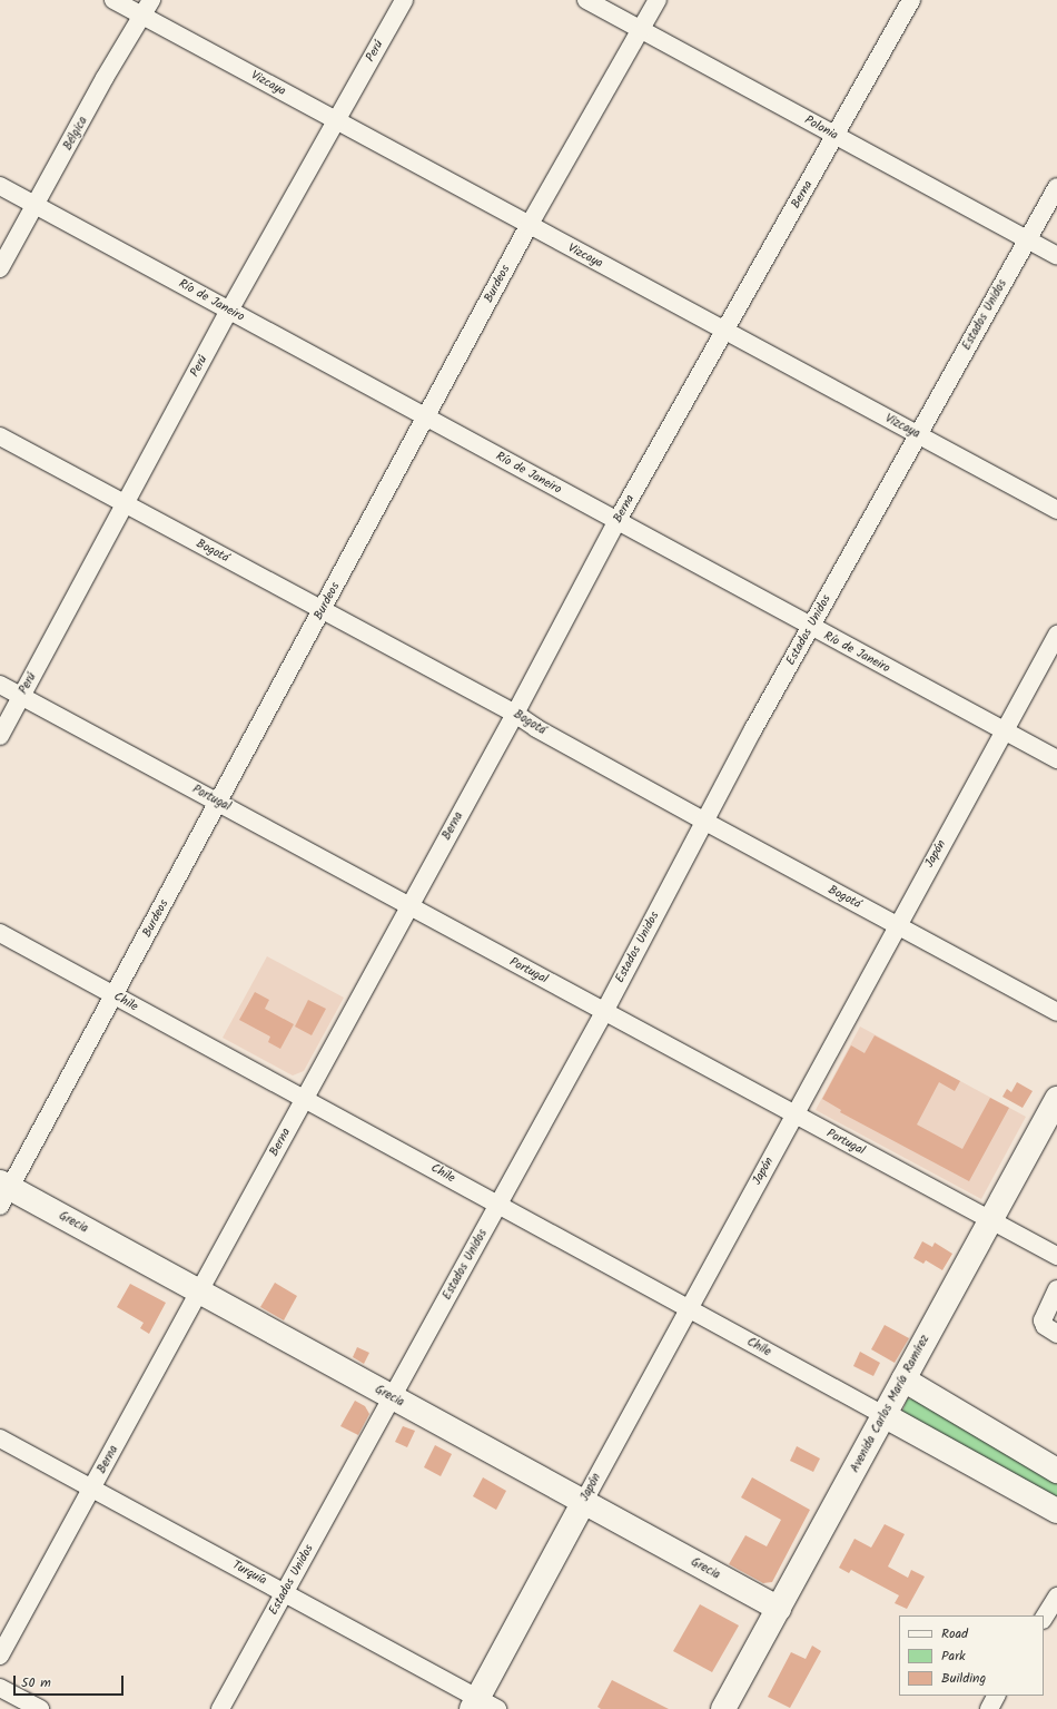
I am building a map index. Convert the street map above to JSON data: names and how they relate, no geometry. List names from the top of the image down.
{
  "streets": {
    "street": [
      "Perú",
      "Vizcaya",
      "Polonia",
      "Bélgica",
      "Berna",
      "Burdeos",
      "Río de Janeiro",
      "Estados Unidos",
      "Bogotá",
      "Portugal",
      "Japón",
      "Chile",
      "Grecia",
      "Avenida Carlos María Ramírez",
      "Turquía"
    ]
  },
  "crossings": [
    ["Perú", "Vizcaya"],
    ["Perú", "Río de Janeiro"],
    ["Perú", "Bogotá"],
    ["Perú", "Portugal"],
    ["Vizcaya", "Bélgica"],
    ["Vizcaya", "Berna"],
    ["Vizcaya", "Burdeos"],
    ["Vizcaya", "Estados Unidos"],
    ["Polonia", "Berna"],
    ["Polonia", "Burdeos"],
    ["Polonia", "Estados Unidos"],
    ["Bélgica", "Río de Janeiro"],
    ["Berna", "Río de Janeiro"],
    ["Berna", "Bogotá"],
    ["Berna", "Portugal"],
    ["Berna", "Chile"],
    ["Berna", "Grecia"],
    ["Berna", "Turquía"],
    ["Burdeos", "Río de Janeiro"],
    ["Burdeos", "Bogotá"],
    ["Burdeos", "Portugal"],
    ["Burdeos", "Chile"],
    ["Burdeos", "Grecia"],
    ["Río de Janeiro", "Estados Unidos"],
    ["Río de Janeiro", "Japón"],
    ["Estados Unidos", "Bogotá"],
    ["Estados Unidos", "Portugal"],
    ["Estados Unidos", "Chile"],
    ["Estados Unidos", "Grecia"],
    ["Estados Unidos", "Turquía"],
    ["Bogotá", "Japón"],
    ["Portugal", "Japón"],
    ["Portugal", "Avenida Carlos María Ramírez"],
    ["Japón", "Chile"],
    ["Japón", "Grecia"],
    ["Japón", "Turquía"],
    ["Chile", "Avenida Carlos María Ramírez"],
    ["Grecia", "Avenida Carlos María Ramírez"]
  ],
  "legend": ["Road", "Park", "Building"],
  "scale_bar": "50 m"
}
